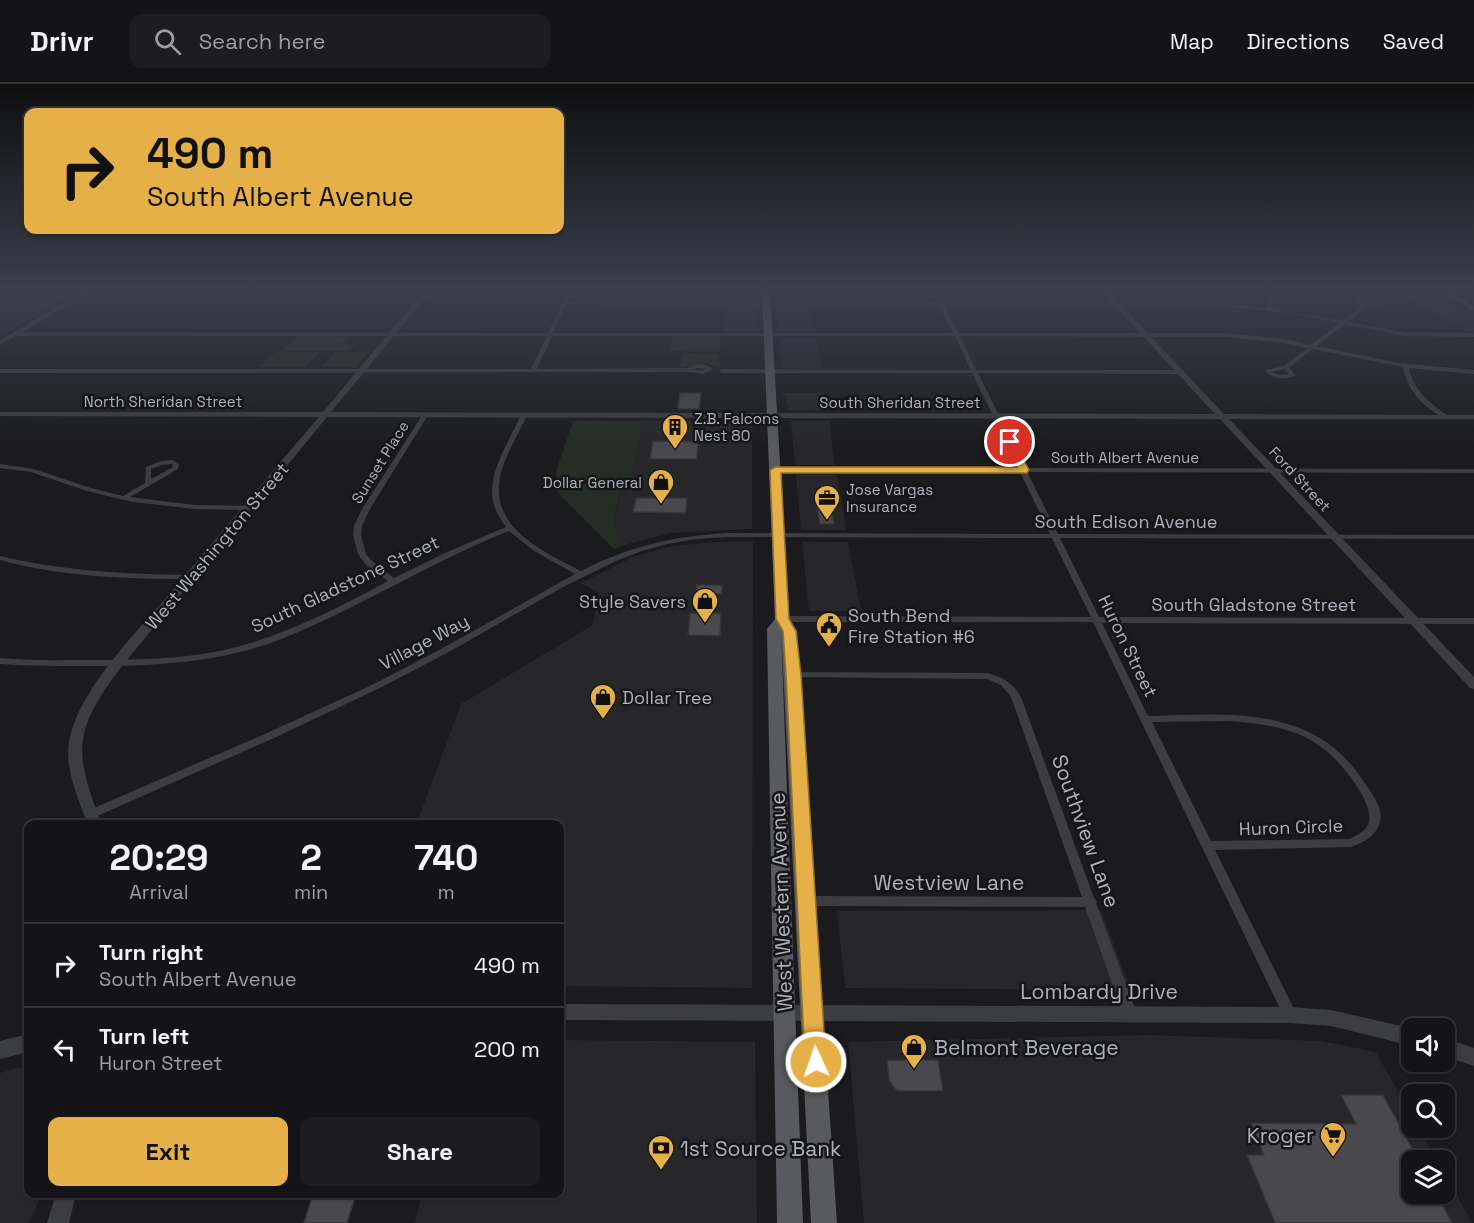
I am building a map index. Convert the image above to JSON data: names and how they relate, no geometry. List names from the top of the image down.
{
  "streets": {
    "main road": ["West Western Avenue"],
    "street": [
      "North Sheridan Street",
      "South Sheridan Street",
      "South Albert Avenue",
      "Sunset Place",
      "Ford Street",
      "South Edison Avenue",
      "West Washington Street",
      "South Gladstone Street",
      "Village Way",
      "Huron Street",
      "Huron Circle",
      "Southview Lane",
      "Westview Lane",
      "Lombardy Drive"
    ]
  },
  "crossings": [
    ["North Sheridan Street", "South Sheridan Street"],
    ["North Sheridan Street", "West Washington Street"],
    ["South Sheridan Street", "Sunset Place"],
    ["South Sheridan Street", "Ford Street"],
    ["South Sheridan Street", "West Washington Street"],
    ["South Sheridan Street", "Huron Street"],
    ["South Sheridan Street", "West Western Avenue"],
    ["South Albert Avenue", "Ford Street"],
    ["South Albert Avenue", "Huron Street"],
    ["South Albert Avenue", "West Western Avenue"],
    ["Sunset Place", "South Gladstone Street"],
    ["Ford Street", "South Edison Avenue"],
    ["Ford Street", "South Gladstone Street"],
    ["South Edison Avenue", "Village Way"],
    ["South Edison Avenue", "Huron Street"],
    ["South Edison Avenue", "West Western Avenue"],
    ["West Washington Street", "South Gladstone Street"],
    ["West Washington Street", "Village Way"],
    ["South Gladstone Street", "Huron Street"],
    ["South Gladstone Street", "West Western Avenue"],
    ["Village Way", "West Western Avenue"],
    ["Huron Street", "Huron Circle"],
    ["Huron Street", "Lombardy Drive"],
    ["Southview Lane", "Westview Lane"],
    ["Southview Lane", "West Western Avenue"],
    ["Southview Lane", "Lombardy Drive"],
    ["Westview Lane", "West Western Avenue"],
    ["West Western Avenue", "Lombardy Drive"]
  ],
  "places": {
    "building": ["Z.B. Falcons Nest 80"],
    "shop": [
      "Dollar General",
      "Style Savers",
      "Dollar Tree",
      "Belmont Beverage"
    ],
    "office": ["Jose Vargas Insurance"],
    "public building": ["South Bend Fire Station #6"],
    "supermarket": ["Kroger"],
    "bank": ["1st Source Bank"]
  },
  "page": {
    "header": "Drivr",
    "search": "Search here",
    "nav": ["Map", "Directions", "Saved"],
    "turn": ["490 m", "South Albert Avenue"],
    "eta": [
      "20:29",
      "Arrival",
      "2",
      "min",
      "740",
      "m"
    ],
    "list": [
      {
        "name": "Turn right",
        "note": "South Albert Avenue",
        "value": "490 m"
      },
      {
        "name": "Turn left",
        "note": "Huron Street",
        "value": "200 m"
      }
    ],
    "buttons": ["Exit", "Share"]
  }
}
